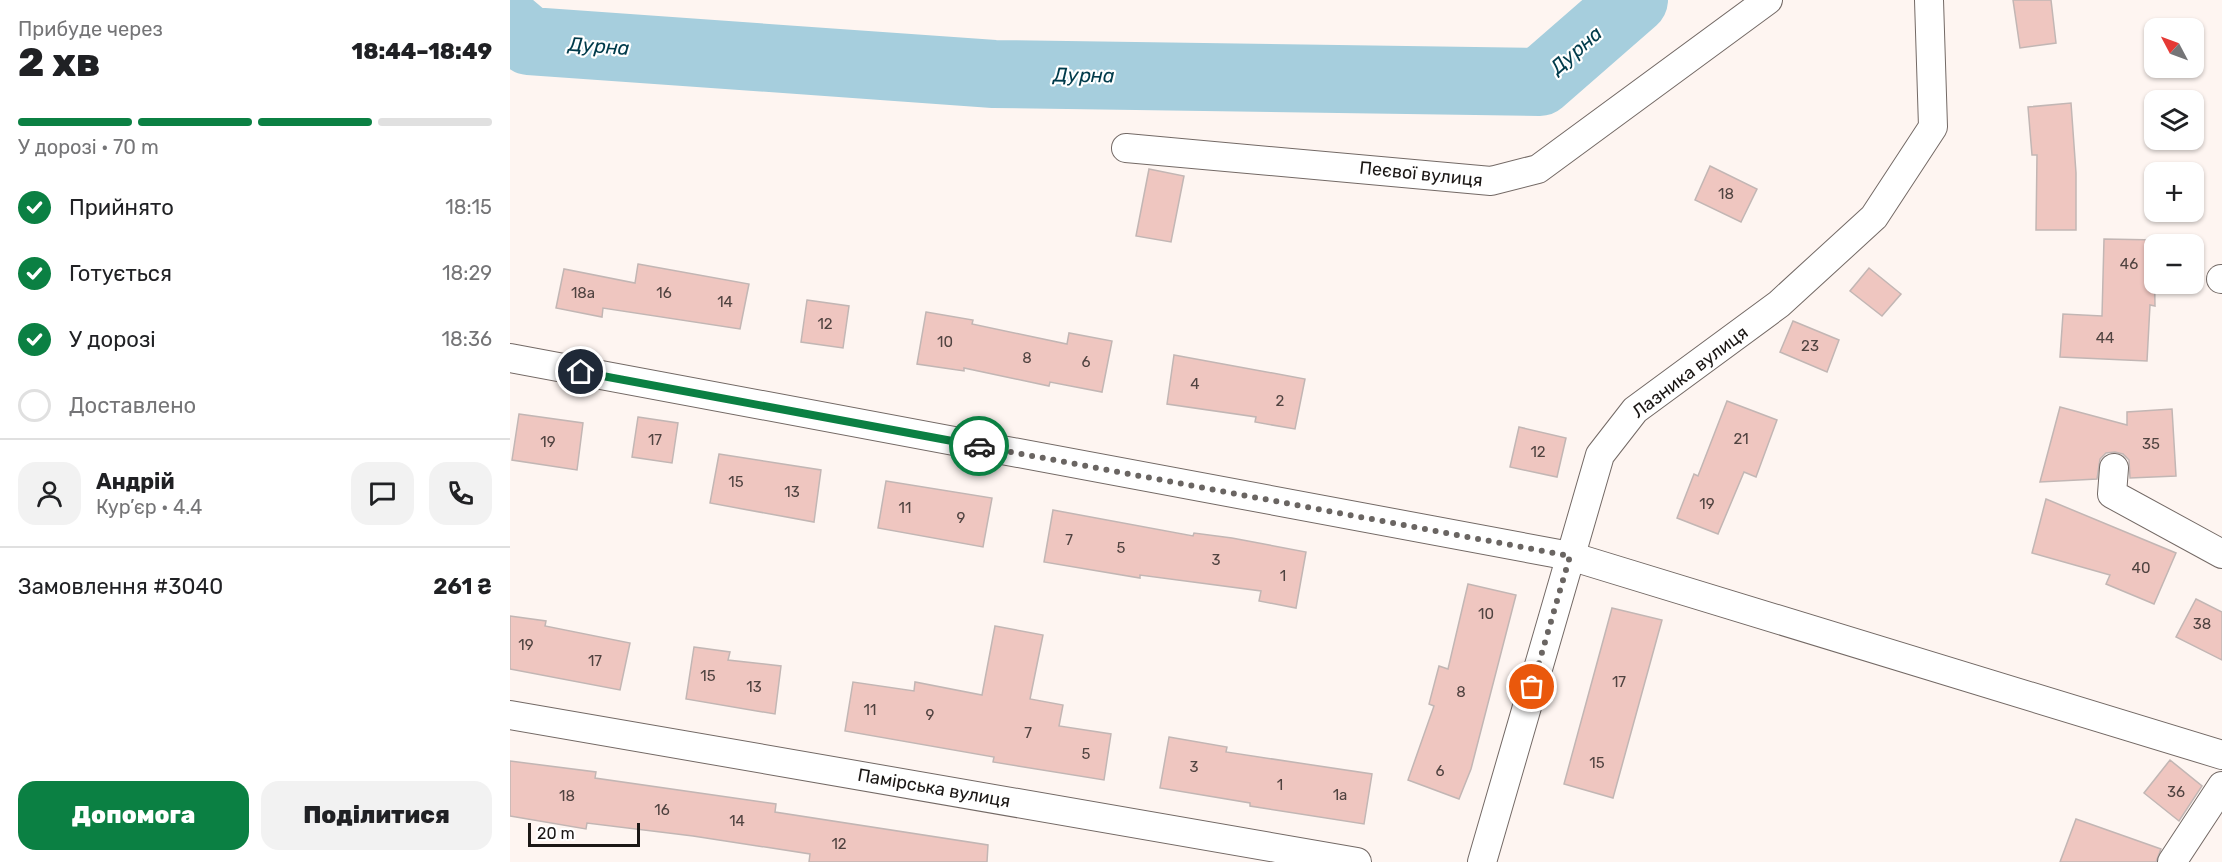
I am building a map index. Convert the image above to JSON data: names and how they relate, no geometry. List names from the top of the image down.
{
  "streets": {
    "street": ["Пеєвої вулиця", "Лазника вулиця", "Памірська вулиця"]
  },
  "water": ["Дурна"],
  "house_numbers": [
    "18",
    "46",
    "18а",
    "16",
    "14",
    "12",
    "44",
    "10",
    "23",
    "8",
    "6",
    "4",
    "2",
    "21",
    "17",
    "19",
    "35",
    "12",
    "15",
    "13",
    "19",
    "11",
    "9",
    "7",
    "5",
    "3",
    "40",
    "1",
    "10",
    "38",
    "19",
    "17",
    "15",
    "17",
    "13",
    "8",
    "11",
    "9",
    "7",
    "5",
    "15",
    "3",
    "6",
    "1",
    "36",
    "1а",
    "18",
    "16",
    "14",
    "12"
  ],
  "scale_bar": "20 m",
  "north": "top left",
  "page": {
    "heading": ["2 хв", "Прибуде через", "18:44–18:49"],
    "panel": [
      "Андрій",
      "Кур’єр · 4.4",
      "Замовлення #3040",
      "261 ₴"
    ],
    "map_buttons": ["+", "−"],
    "bar": "У дорозі · 70 m",
    "list": [
      ["Прийнято", "18:15"],
      ["Готується", "18:29"],
      ["У дорозі", "18:36"],
      "Доставлено"
    ],
    "buttons": ["Допомога", "Поділитися"],
    "scale": "20 m"
  }
}
